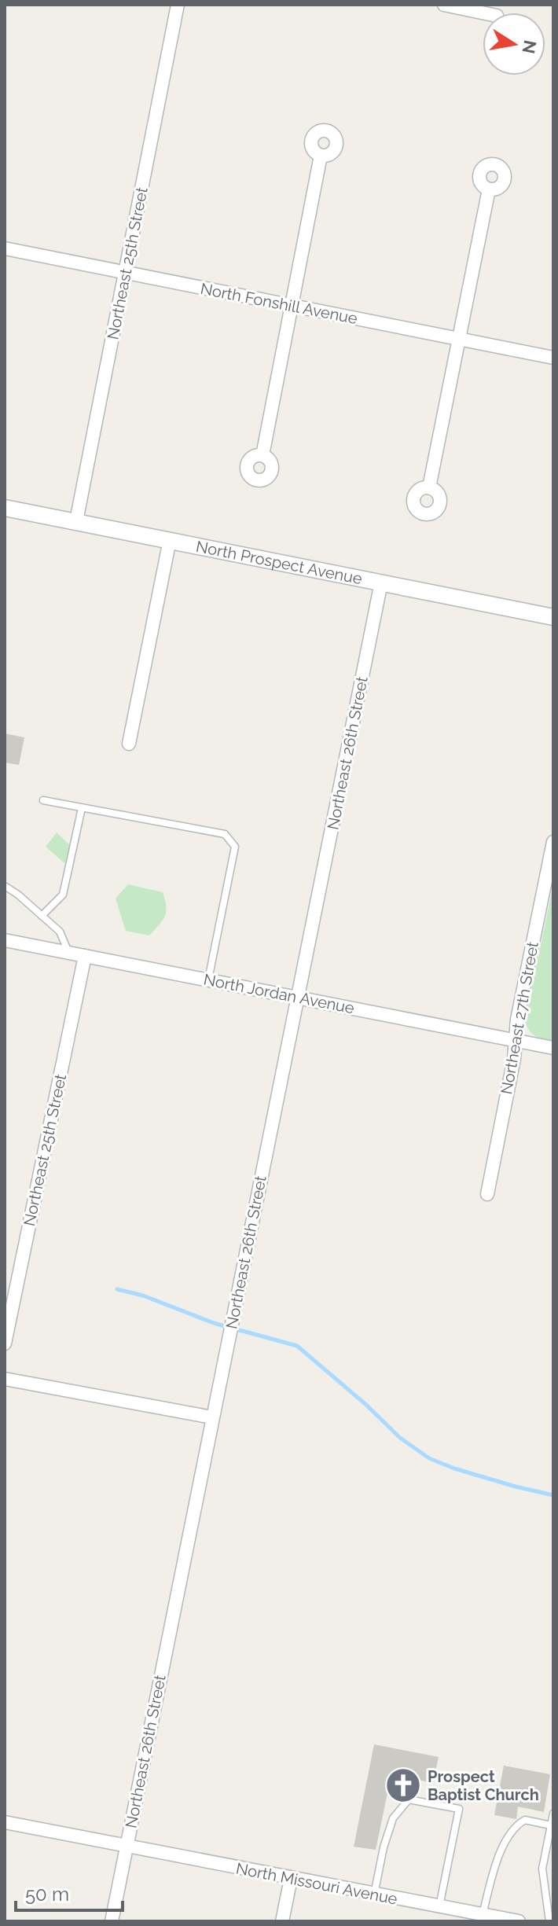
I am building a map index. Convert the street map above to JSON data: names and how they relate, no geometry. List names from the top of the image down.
{
  "streets": {
    "street": [
      "Northeast 25th Street",
      "North Fonshill Avenue",
      "North Prospect Avenue",
      "Northeast 26th Street",
      "North Jordan Avenue",
      "Northeast 27th Street",
      "North Missouri Avenue"
    ]
  },
  "crossings": [
    ["Northeast 25th Street", "North Fonshill Avenue"],
    ["Northeast 25th Street", "North Prospect Avenue"],
    ["Northeast 25th Street", "North Jordan Avenue"],
    ["North Prospect Avenue", "Northeast 26th Street"],
    ["Northeast 26th Street", "North Jordan Avenue"],
    ["Northeast 26th Street", "North Missouri Avenue"],
    ["North Jordan Avenue", "Northeast 27th Street"]
  ],
  "places": {
    "church": ["Prospect Baptist Church"]
  },
  "scale_bar": "50 m",
  "north": "right"
}
